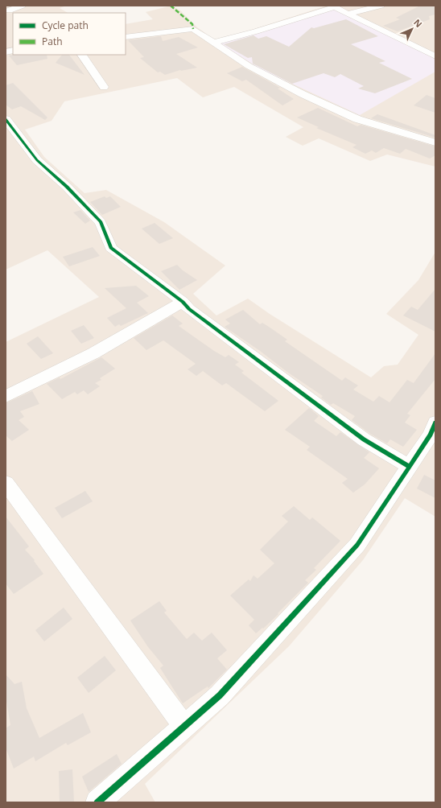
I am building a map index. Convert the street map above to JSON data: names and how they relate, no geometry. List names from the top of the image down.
{
  "legend": ["Cycle path", "Path"],
  "north": "top right"
}
